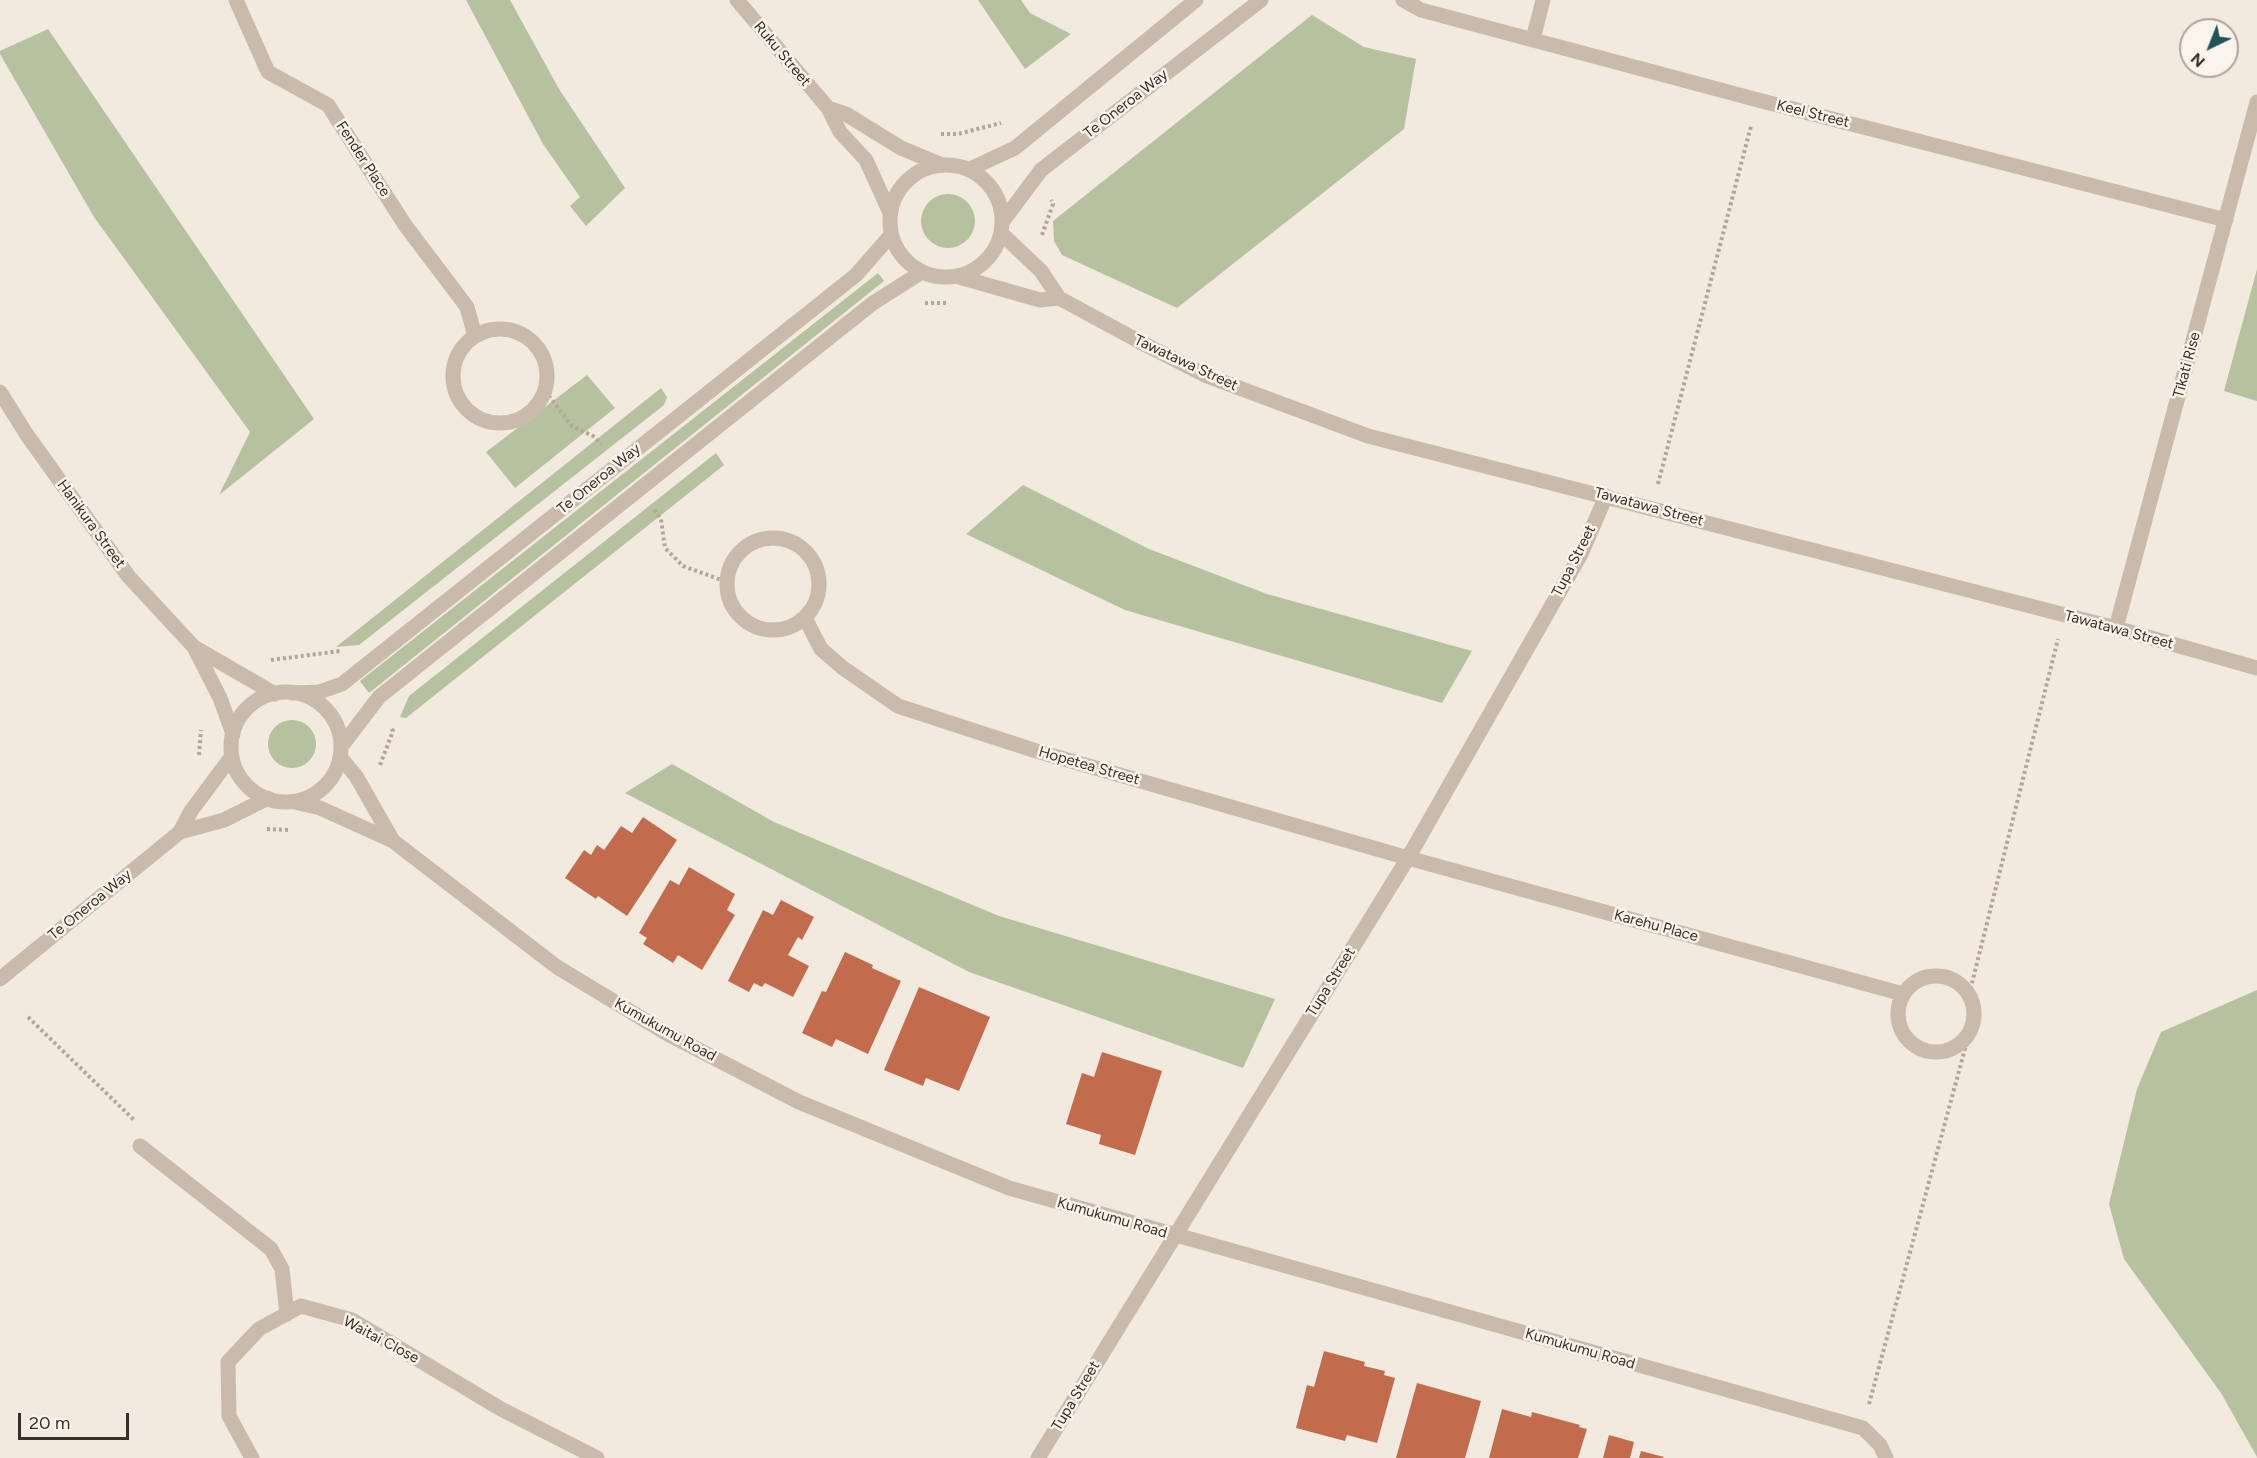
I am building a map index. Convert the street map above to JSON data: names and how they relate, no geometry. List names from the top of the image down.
{
  "streets": {
    "street": [
      "Ruku Street",
      "Te Oneroa Way",
      "Keel Street",
      "Fender Place",
      "Tawatawa Street",
      "Tīkati Rise",
      "Hanikura Street",
      "Tupa Street",
      "Hopetea Street",
      "Karehu Place",
      "Kumukumu Road",
      "Waitai Close"
    ]
  },
  "crossings": [
    ["Ruku Street", "Te Oneroa Way"],
    ["Ruku Street", "Tawatawa Street"],
    ["Te Oneroa Way", "Tawatawa Street"],
    ["Te Oneroa Way", "Hanikura Street"],
    ["Te Oneroa Way", "Kumukumu Road"],
    ["Keel Street", "Tīkati Rise"],
    ["Tawatawa Street", "Tīkati Rise"],
    ["Tawatawa Street", "Tupa Street"],
    ["Hanikura Street", "Kumukumu Road"],
    ["Tupa Street", "Hopetea Street"],
    ["Tupa Street", "Karehu Place"],
    ["Tupa Street", "Kumukumu Road"],
    ["Hopetea Street", "Karehu Place"]
  ],
  "scale_bar": "20 m",
  "north": "bottom left"
}
